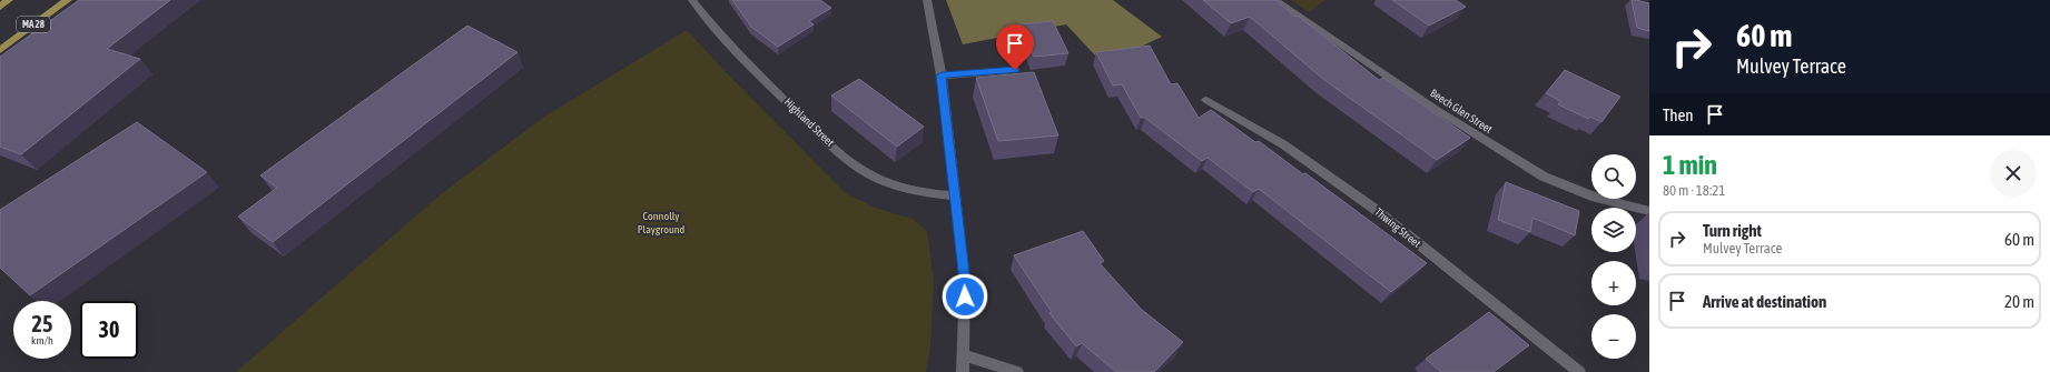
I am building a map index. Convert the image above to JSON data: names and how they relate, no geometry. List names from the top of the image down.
{
  "streets": {
    "main road": ["MA 28"],
    "street": ["Beech Glen Street", "Highland Street", "Thwing Street"]
  },
  "parks": ["Connolly Playground"],
  "page": {
    "turn": ["60 m", "Mulvey Terrace"],
    "then": "Then",
    "heading": ["1 min", "80 m · 18:21"],
    "map_buttons": ["+", "−"],
    "list": [
      {
        "name": "Turn right",
        "note": "Mulvey Terrace",
        "value": "60 m"
      },
      {
        "name": "Arrive at destination",
        "value": "20 m"
      }
    ],
    "speed": "25 km/h",
    "limit": "30"
  }
}
